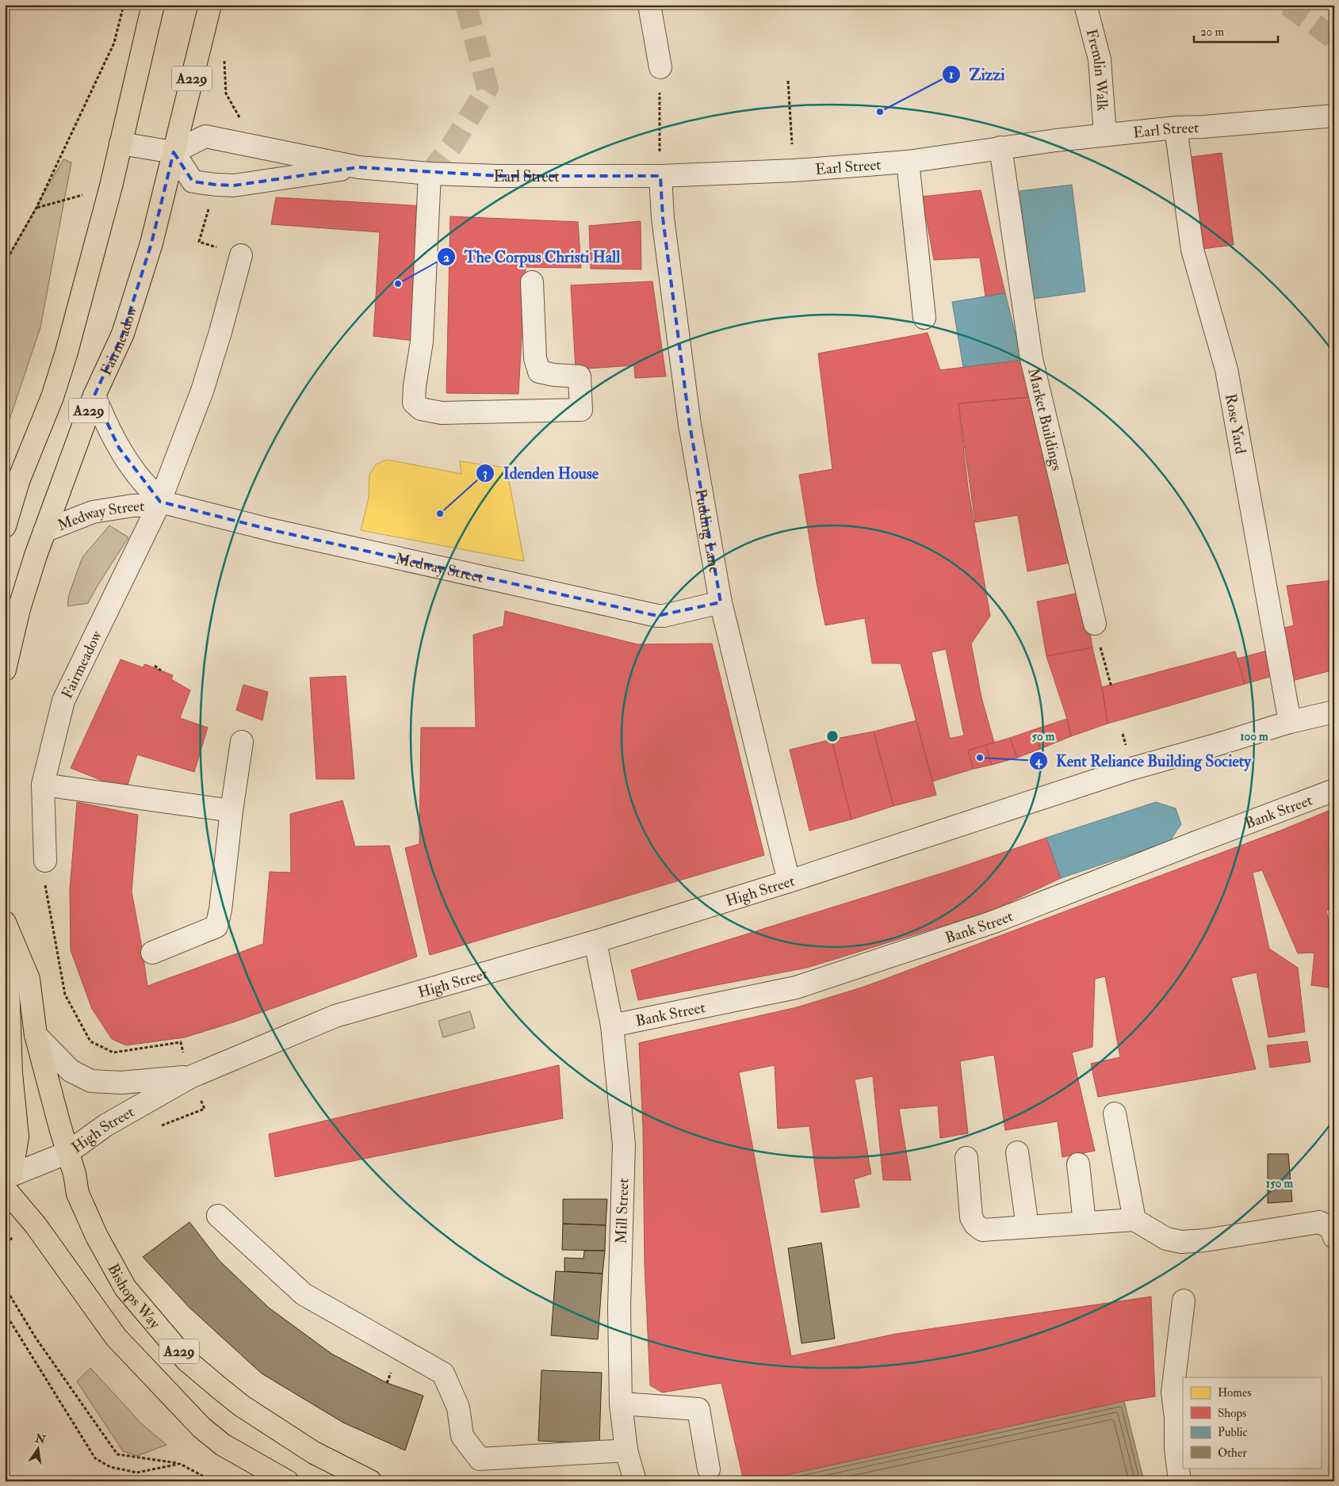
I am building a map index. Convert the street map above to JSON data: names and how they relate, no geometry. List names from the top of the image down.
{
  "streets": {
    "highway": ["A229", "Fairmeadow", "Bishops Way"],
    "street": [
      "Fremlin Walk",
      "Earl Street",
      "Market Buildings",
      "Rose Yard",
      "Medway Street",
      "Pudding Lane",
      "Bank Street",
      "High Street",
      "Mill Street"
    ]
  },
  "crossings": [
    ["Fremlin Walk", "Earl Street"],
    ["A229", "High Street"],
    ["A229", "Bishops Way"],
    ["Earl Street", "Fairmeadow"],
    ["Earl Street", "Market Buildings"],
    ["Earl Street", "Rose Yard"],
    ["Earl Street", "Pudding Lane"],
    ["Fairmeadow", "Medway Street"],
    ["Rose Yard", "High Street"],
    ["Medway Street", "Pudding Lane"],
    ["Pudding Lane", "High Street"],
    ["Bank Street", "Mill Street"],
    ["High Street", "Mill Street"],
    ["High Street", "Bishops Way"]
  ],
  "places": [
    "Zizzi",
    "The Corpus Christi Hall",
    "Idenden House",
    "Kent Reliance Building Society"
  ],
  "legend": [
    "Homes",
    "Shops",
    "Public",
    "Other"
  ],
  "scale_bar": "20 m",
  "north": "top",
  "rings": ["50 m", "100 m", "150 m"]
}
